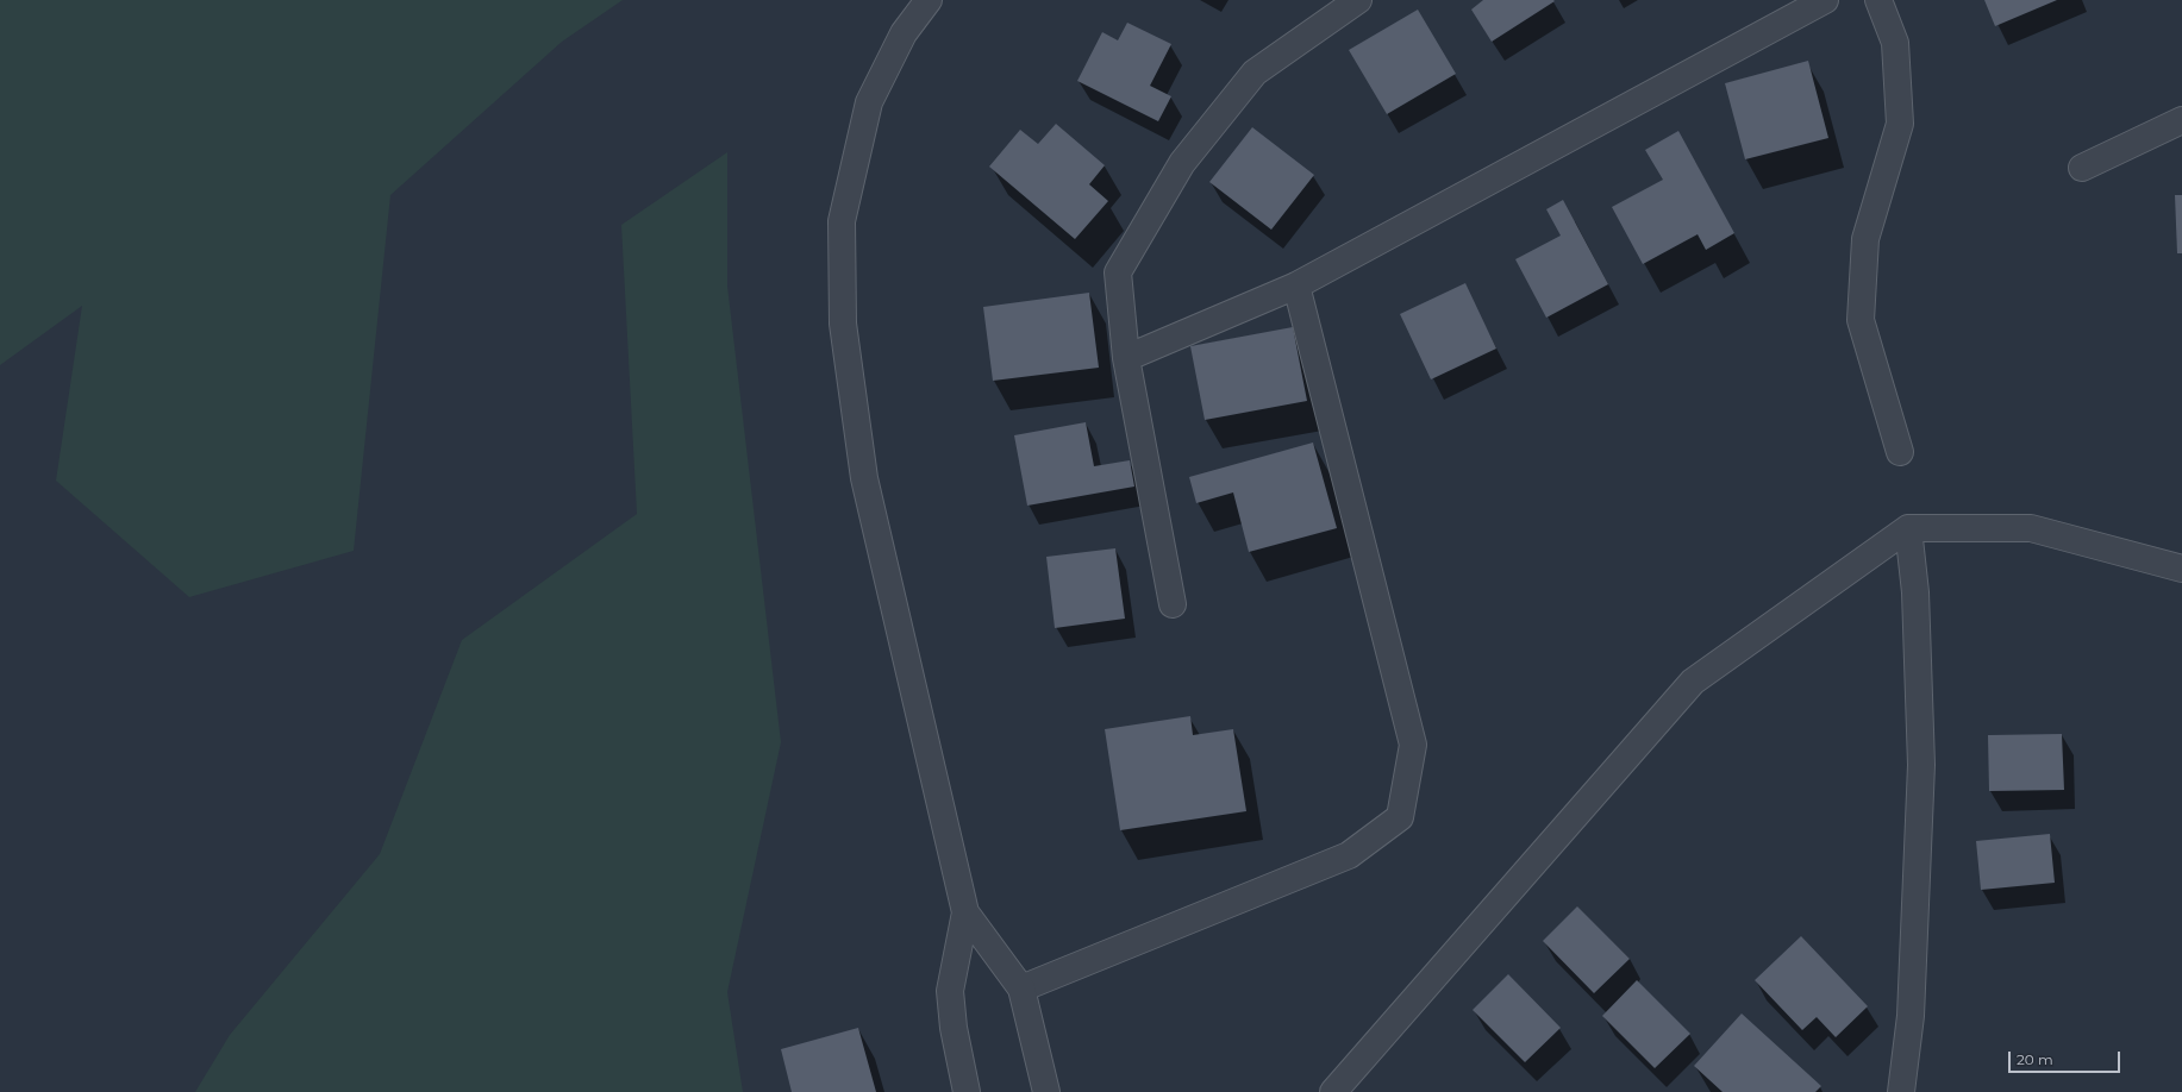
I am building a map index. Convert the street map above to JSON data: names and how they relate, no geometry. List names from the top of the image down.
{
  "scale_bar": "20 m"
}
